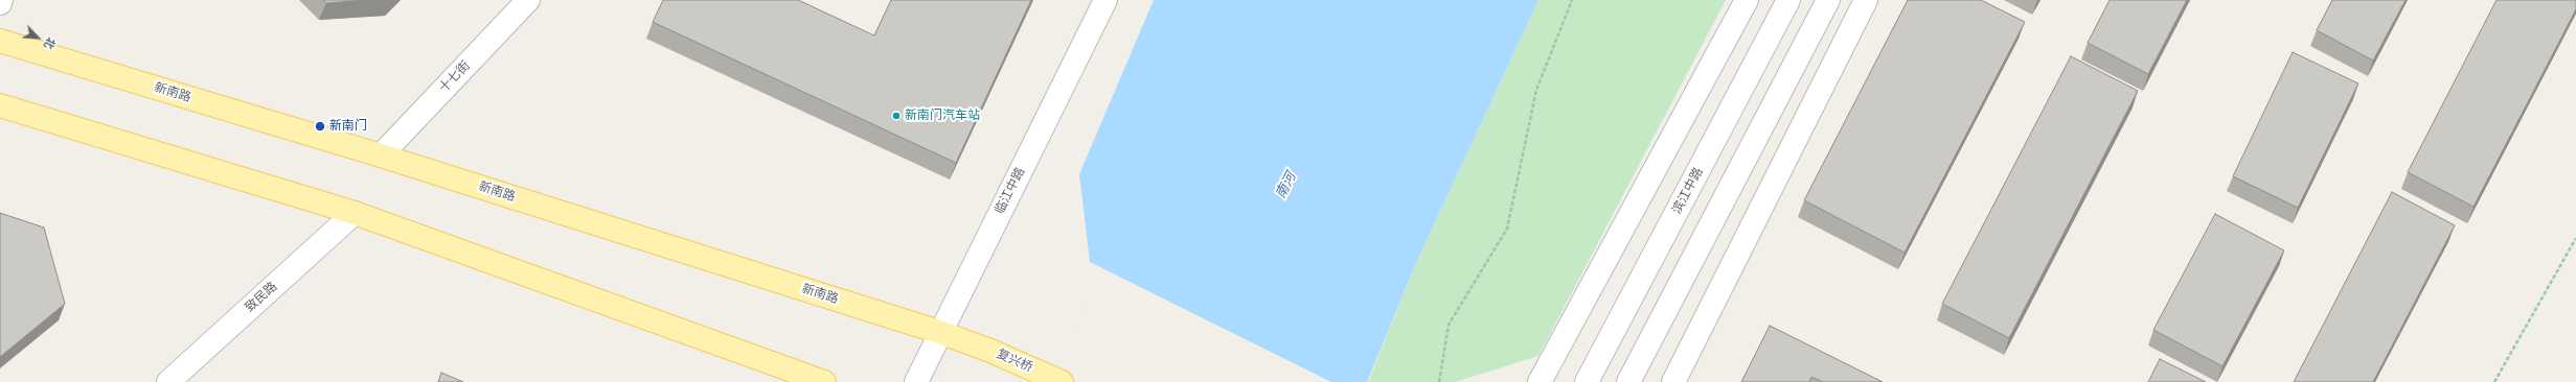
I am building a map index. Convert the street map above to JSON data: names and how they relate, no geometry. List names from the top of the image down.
{
  "streets": {
    "main road": [
      "十七街",
      "新南路",
      "临江中路",
      "滨江中路",
      "致民路",
      "复兴桥"
    ]
  },
  "crossings": [
    ["十七街", "新南路"],
    ["新南路", "临江中路"],
    ["新南路", "复兴桥"]
  ],
  "water": ["南河"],
  "places": ["新南门汽车站", "新南门"],
  "north": "bottom right"
}
